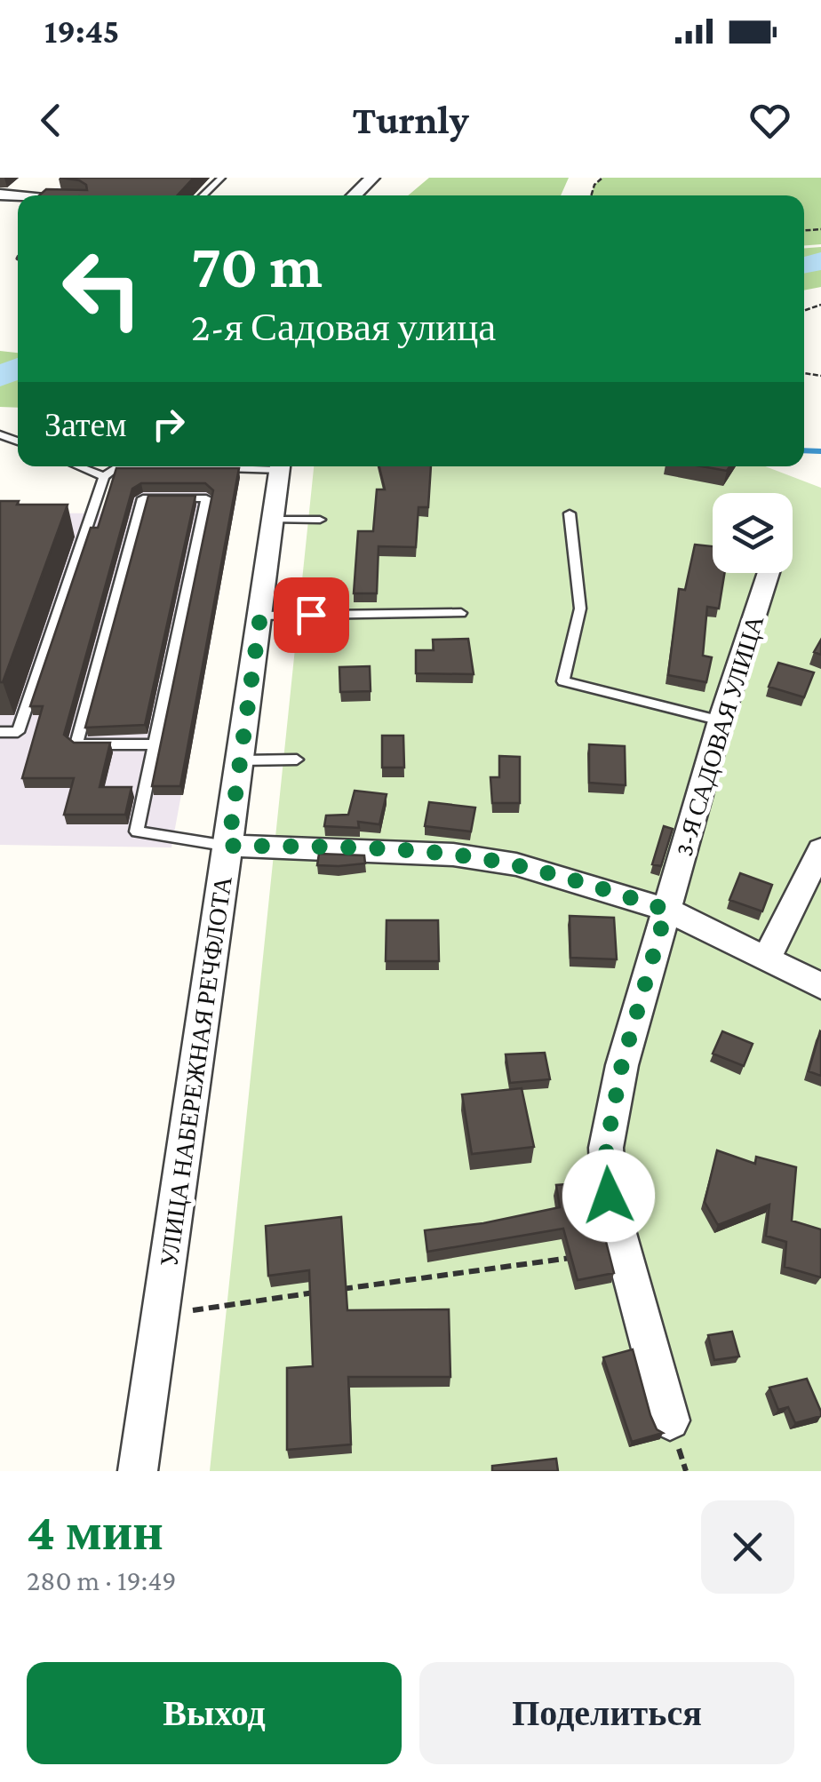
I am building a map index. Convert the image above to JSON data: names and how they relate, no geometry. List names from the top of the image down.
{
  "streets": {
    "street": ["3-Я САДОВАЯ УЛИЦА", "УЛИЦА НАБЕРЕЖНАЯ РЕЧФЛОТА"]
  },
  "page": {
    "status": "19:45",
    "header": "Turnly",
    "turn": ["70 m", "2-я Садовая улица"],
    "then": "Затем",
    "heading": ["4 мин", "280 m · 19:49"],
    "buttons": ["Выход", "Поделиться"]
  }
}
